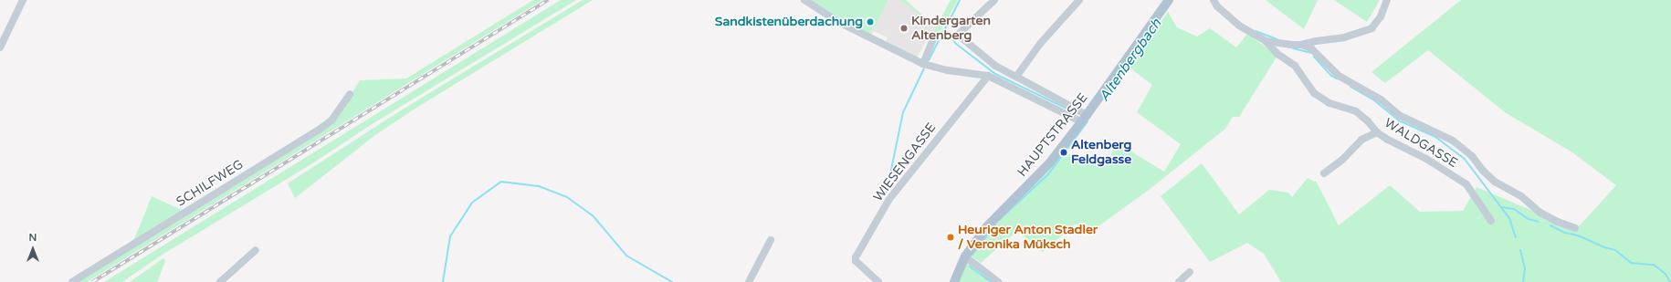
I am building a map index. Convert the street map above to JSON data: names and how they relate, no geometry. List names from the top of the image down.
{
  "streets": {
    "main road": ["HAUPTSTRASSE"],
    "street": ["WALDGASSE", "WIESENGASSE", "SCHILFWEG"]
  },
  "water": ["Altenbergbach"],
  "places": [
    "Sandkistenüberdachung",
    "Kindergarten Altenberg",
    "Altenberg Feldgasse",
    "Heuriger Anton Stadler / Veronika Müksch"
  ],
  "north": "top"
}
